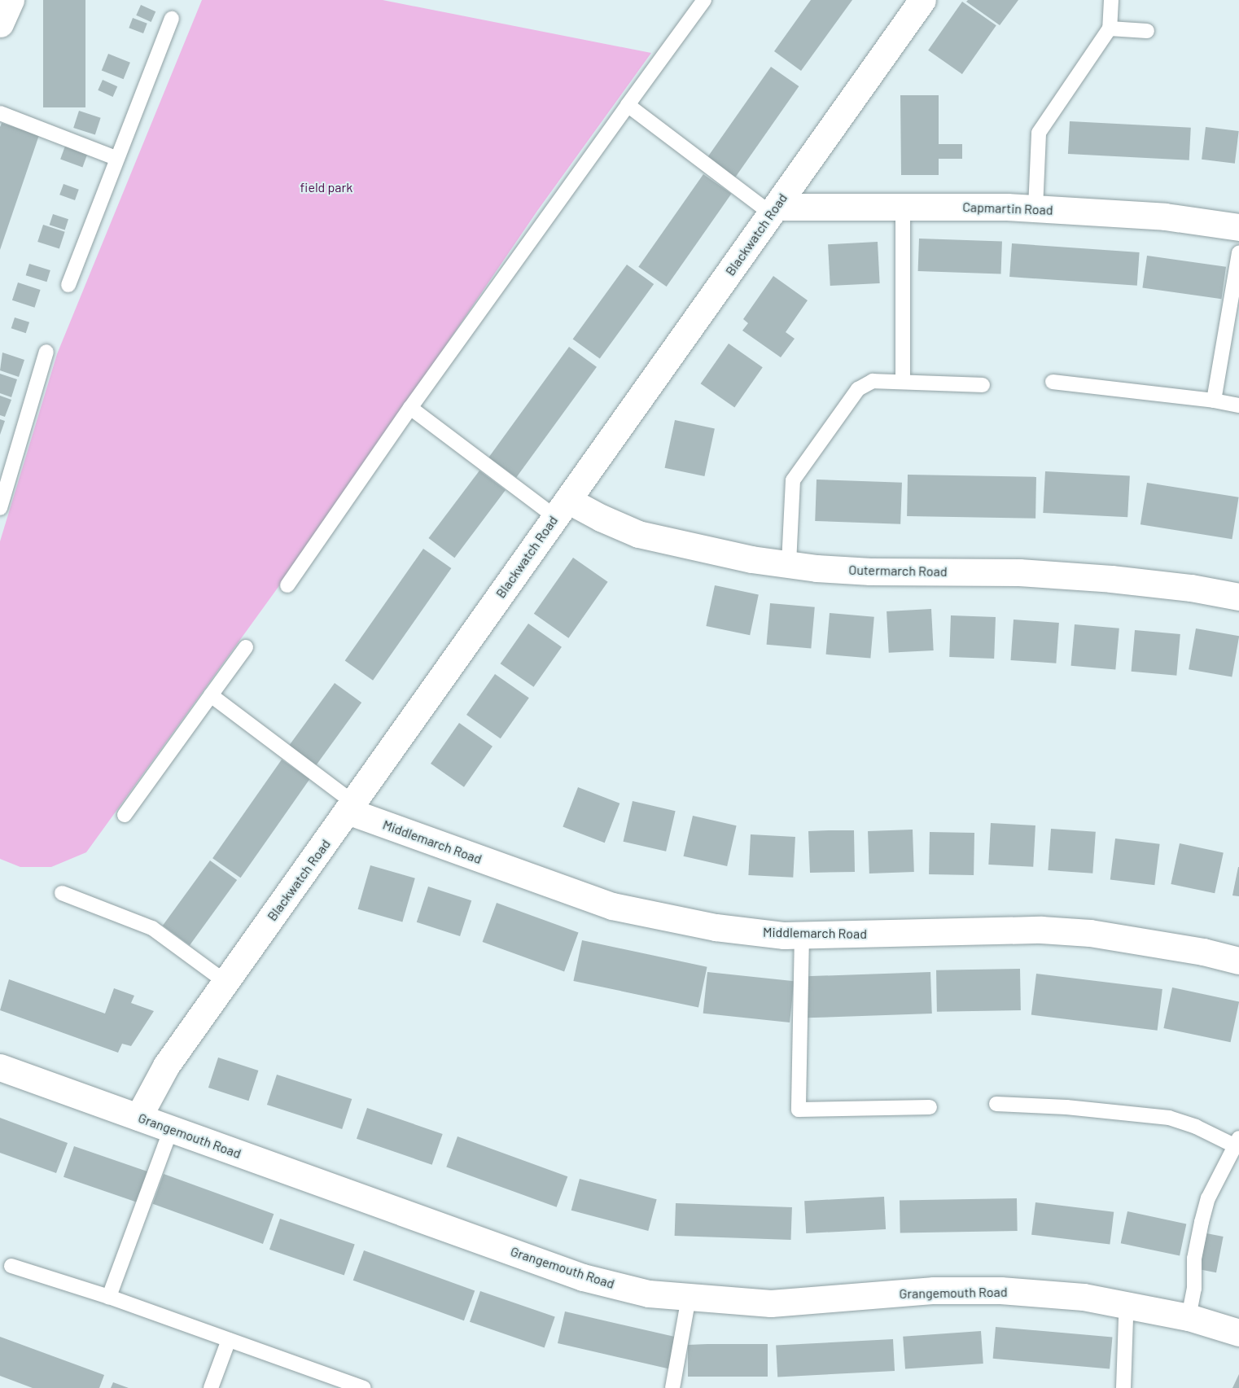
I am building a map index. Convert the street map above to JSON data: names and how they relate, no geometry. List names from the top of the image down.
{
  "streets": {
    "street": [
      "Capmartin Road",
      "Blackwatch Road",
      "Outermarch Road",
      "Middlemarch Road",
      "Grangemouth Road"
    ]
  },
  "crossings": [
    ["Capmartin Road", "Blackwatch Road"],
    ["Blackwatch Road", "Outermarch Road"],
    ["Blackwatch Road", "Middlemarch Road"],
    ["Blackwatch Road", "Grangemouth Road"]
  ],
  "parks": ["field park"]
}
